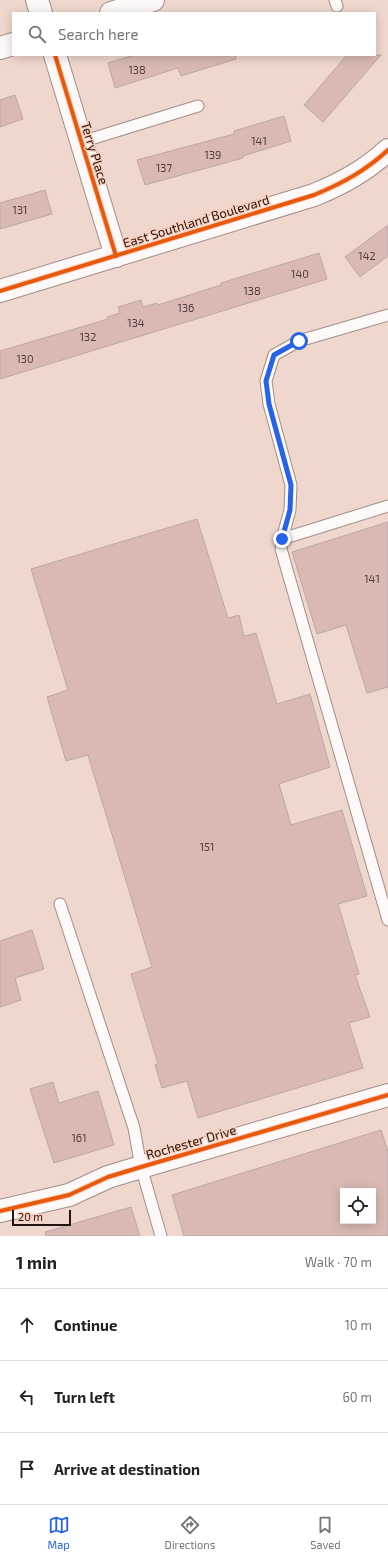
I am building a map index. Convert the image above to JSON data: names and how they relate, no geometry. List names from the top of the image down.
{
  "streets": {
    "street": ["Terry Place", "East Southland Boulevard", "Rochester Drive"]
  },
  "crossings": [
    ["Terry Place", "East Southland Boulevard"]
  ],
  "house_numbers": [
    "138",
    "141",
    "139",
    "137",
    "131",
    "142",
    "140",
    "138",
    "136",
    "134",
    "132",
    "130",
    "141",
    "151",
    "161"
  ],
  "scale_bar": "20 m",
  "page": {
    "search": "Search here",
    "scale": "20 m",
    "heading": ["1 min", "Walk · 70 m"],
    "list": [
      ["Continue", "10 m"],
      ["Turn left", "60 m"],
      "Arrive at destination"
    ],
    "nav": ["Map", "Directions", "Saved"]
  }
}
